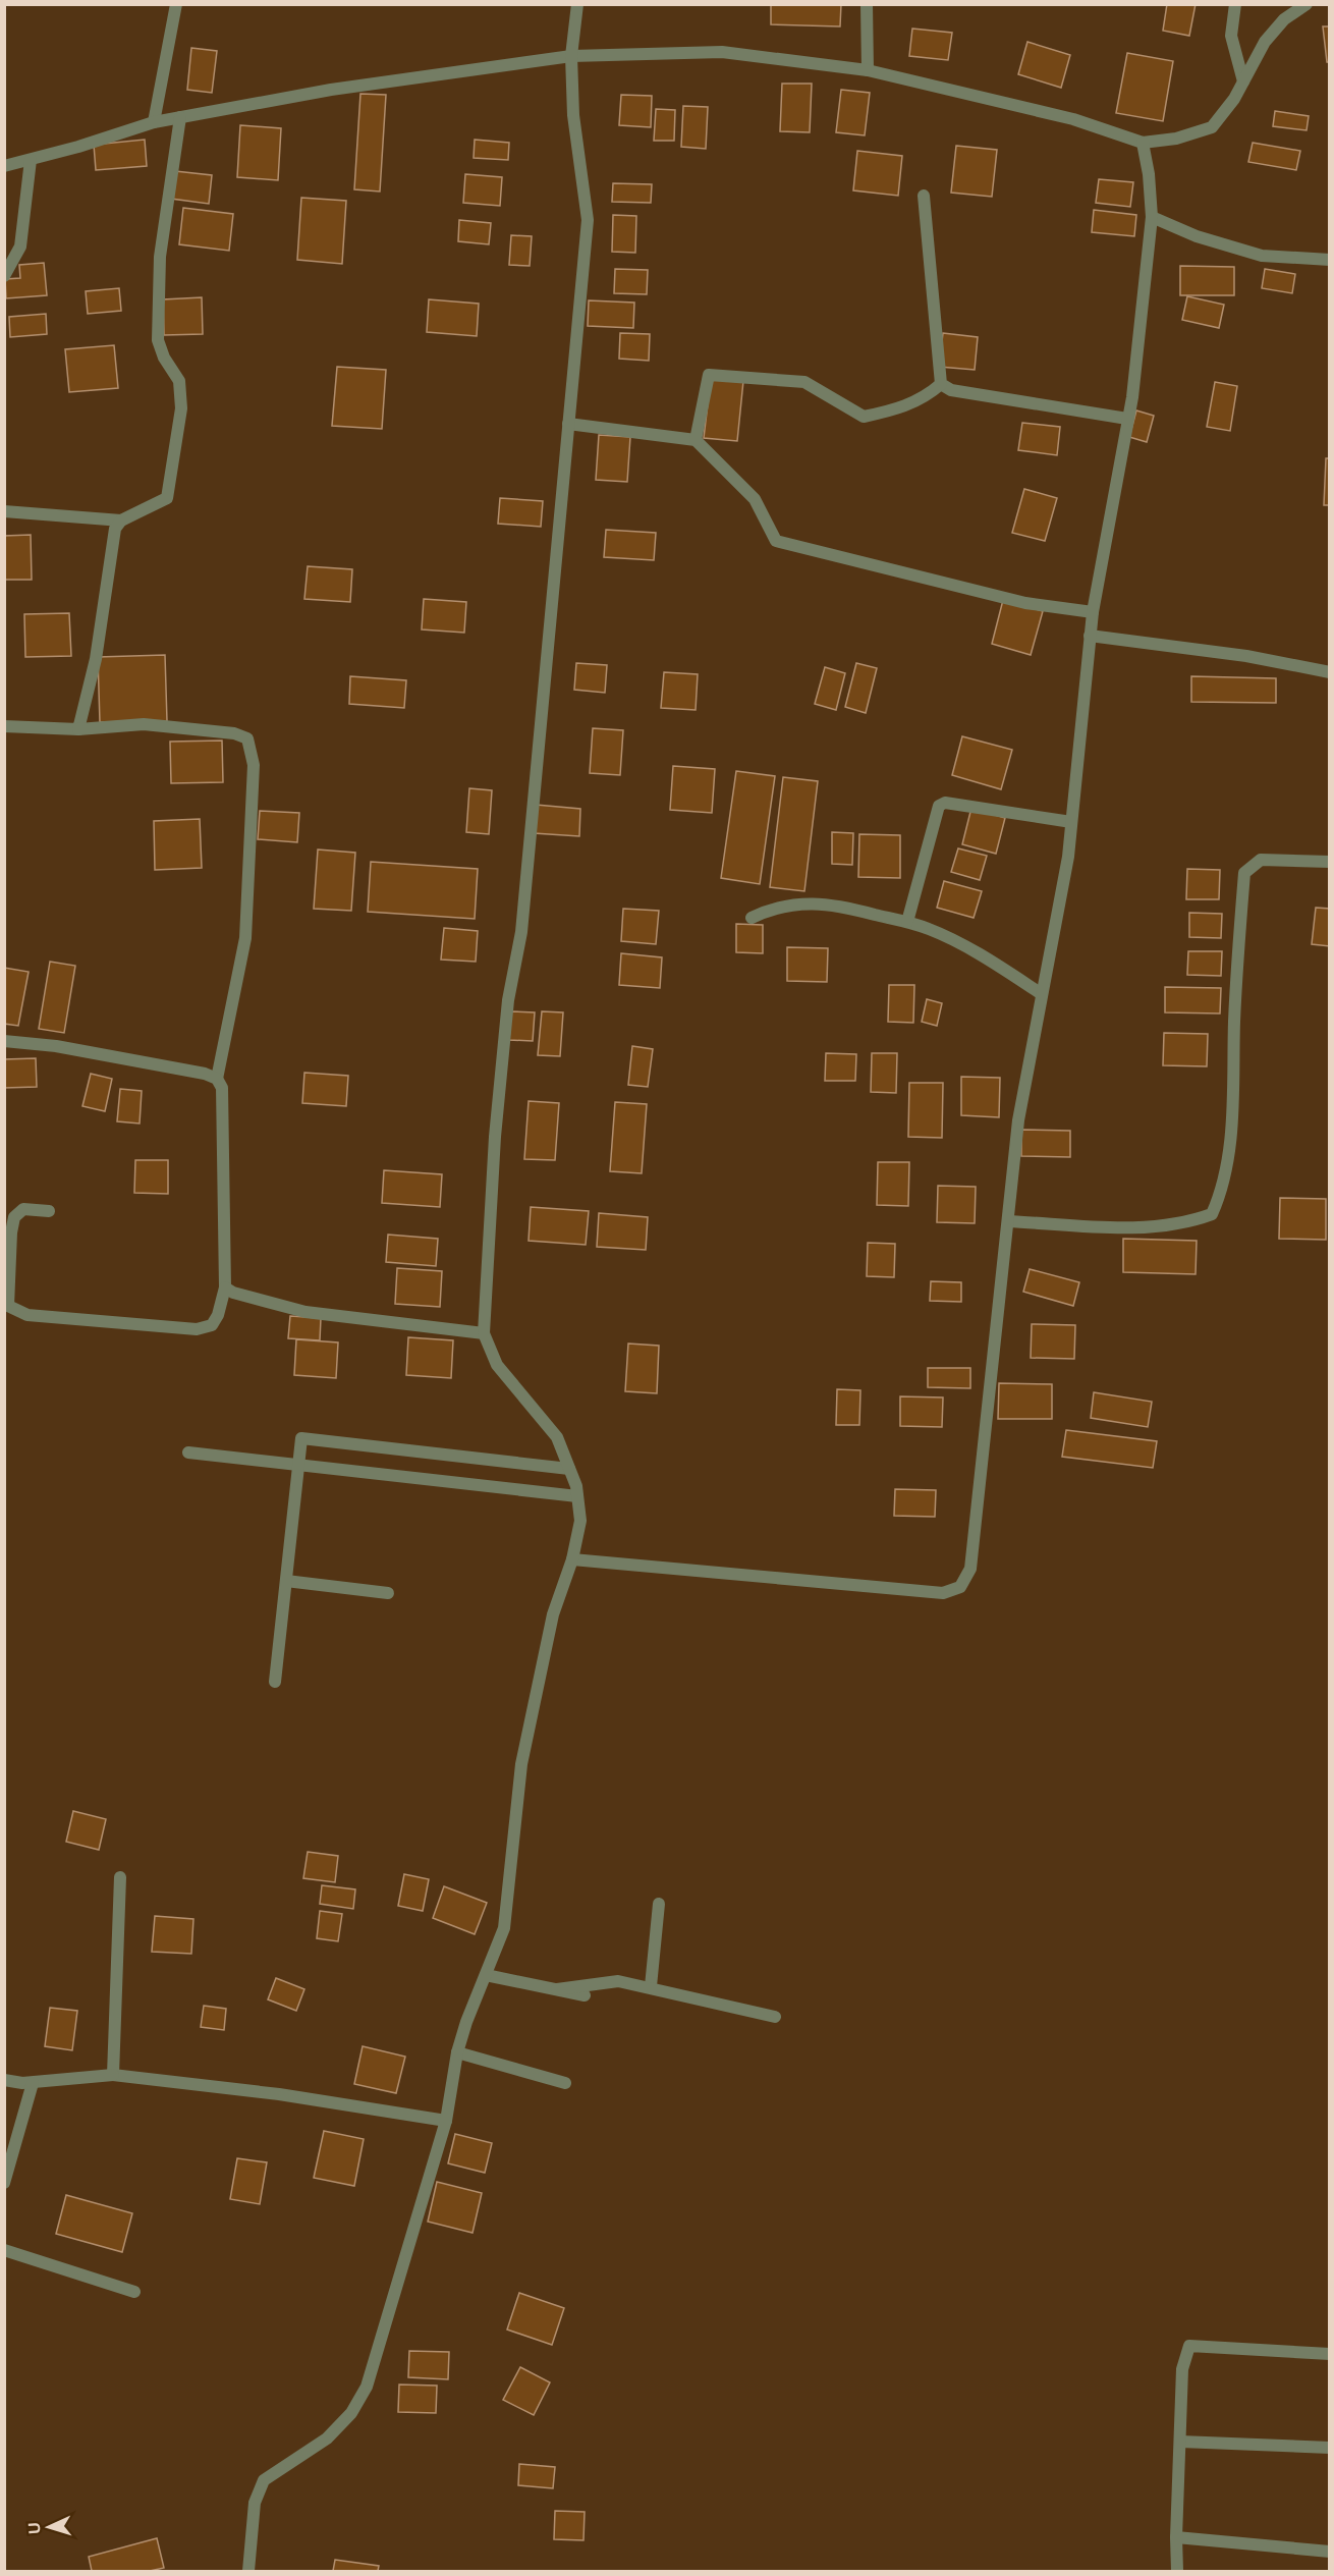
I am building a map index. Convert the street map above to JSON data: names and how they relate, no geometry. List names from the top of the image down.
{
  "north": "left"
}
